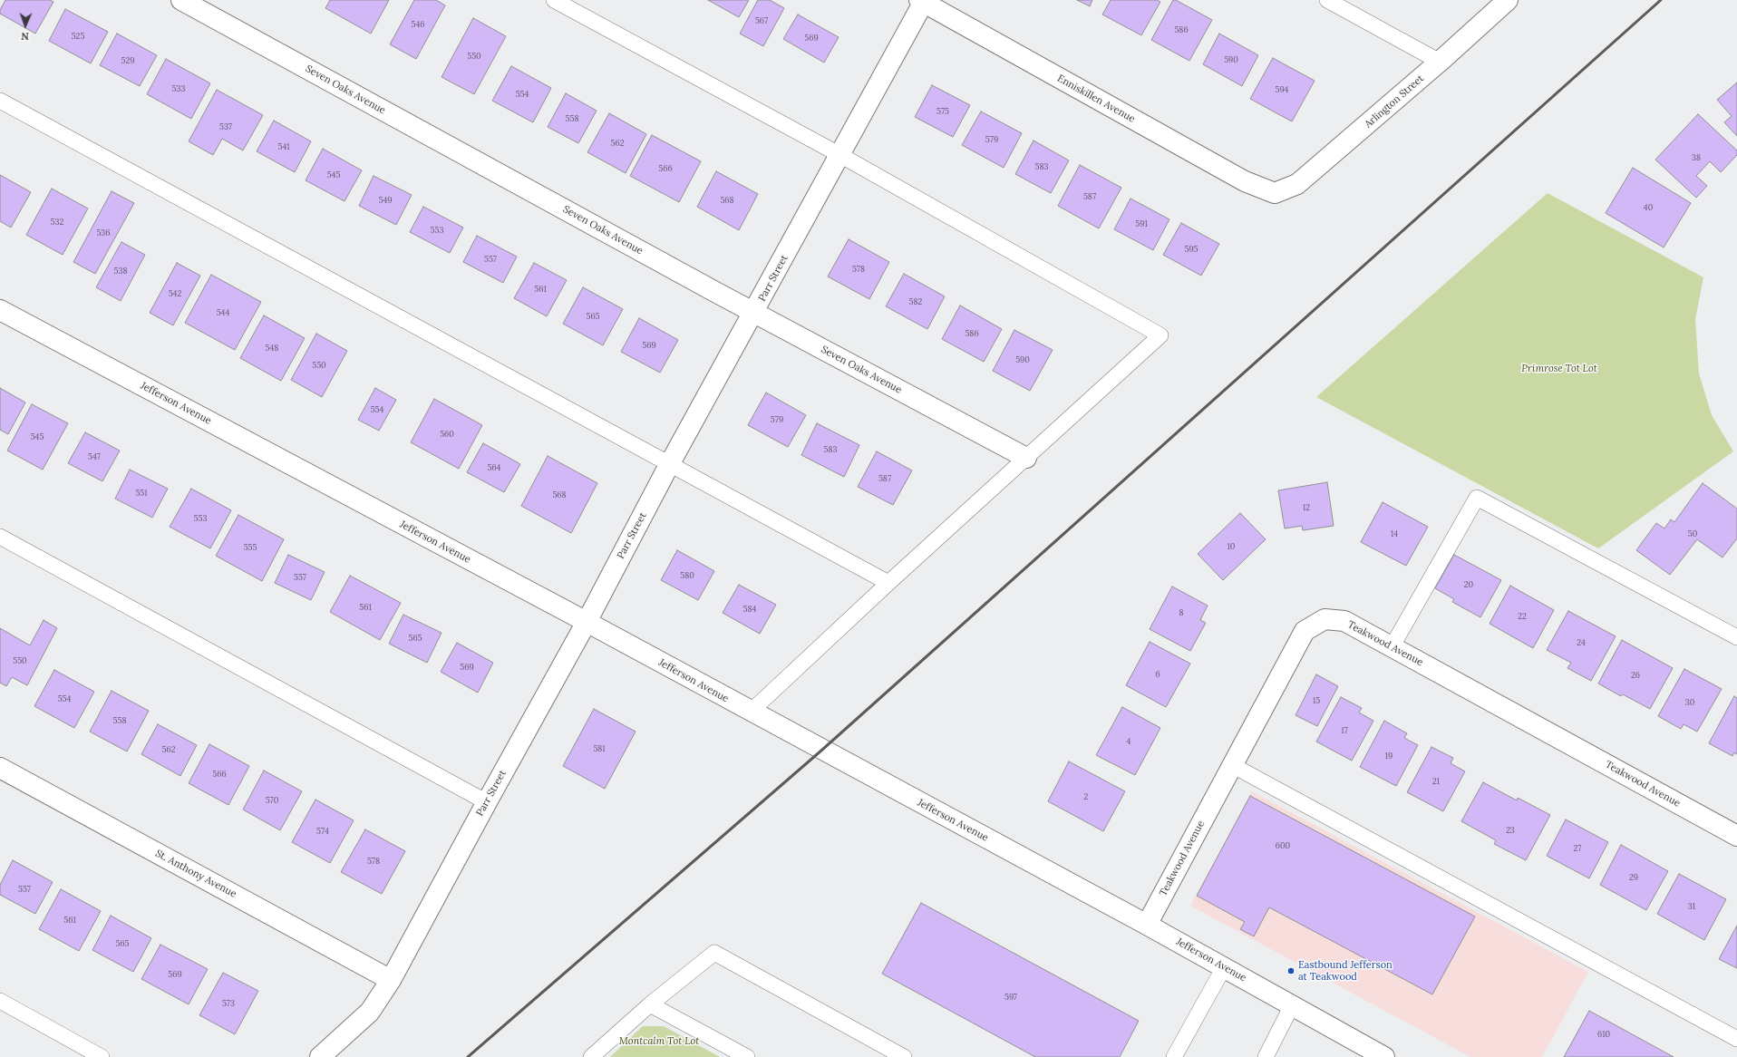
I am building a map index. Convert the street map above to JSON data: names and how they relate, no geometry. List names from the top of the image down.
{
  "streets": {
    "street": [
      "Seven Oaks Avenue",
      "Enniskillen Avenue",
      "Arlington Street",
      "Parr Street",
      "Jefferson Avenue",
      "Teakwood Avenue",
      "St. Anthony Avenue"
    ]
  },
  "crossings": [
    ["Seven Oaks Avenue", "Parr Street"],
    ["Enniskillen Avenue", "Arlington Street"],
    ["Enniskillen Avenue", "Parr Street"],
    ["Parr Street", "Jefferson Avenue"],
    ["Parr Street", "St. Anthony Avenue"],
    ["Jefferson Avenue", "Teakwood Avenue"]
  ],
  "parks": ["Primrose Tot Lot", "Montcalm Tot Lot"],
  "places": ["Eastbound Jefferson at Teakwood"],
  "house_numbers": [
    "567",
    "546",
    "586",
    "525",
    "569",
    "550",
    "590",
    "529",
    "533",
    "594",
    "554",
    "575",
    "558",
    "537",
    "579",
    "562",
    "541",
    "38",
    "583",
    "566",
    "545",
    "587",
    "549",
    "568",
    "40",
    "532",
    "591",
    "553",
    "536",
    "595",
    "557",
    "578",
    "538",
    "561",
    "542",
    "582",
    "544",
    "565",
    "586",
    "569",
    "548",
    "590",
    "550",
    "554",
    "579",
    "560",
    "545",
    "583",
    "547",
    "564",
    "587",
    "551",
    "568",
    "12",
    "553",
    "14",
    "50",
    "10",
    "555",
    "580",
    "557",
    "20",
    "561",
    "584",
    "8",
    "22",
    "565",
    "24",
    "550",
    "569",
    "6",
    "26",
    "554",
    "15",
    "30",
    "558",
    "17",
    "4",
    "581",
    "562",
    "19",
    "566",
    "21",
    "2",
    "570",
    "23",
    "574",
    "600",
    "27",
    "578",
    "29",
    "557",
    "31",
    "561",
    "565",
    "569",
    "597",
    "573",
    "610"
  ],
  "north": "bottom"
}
